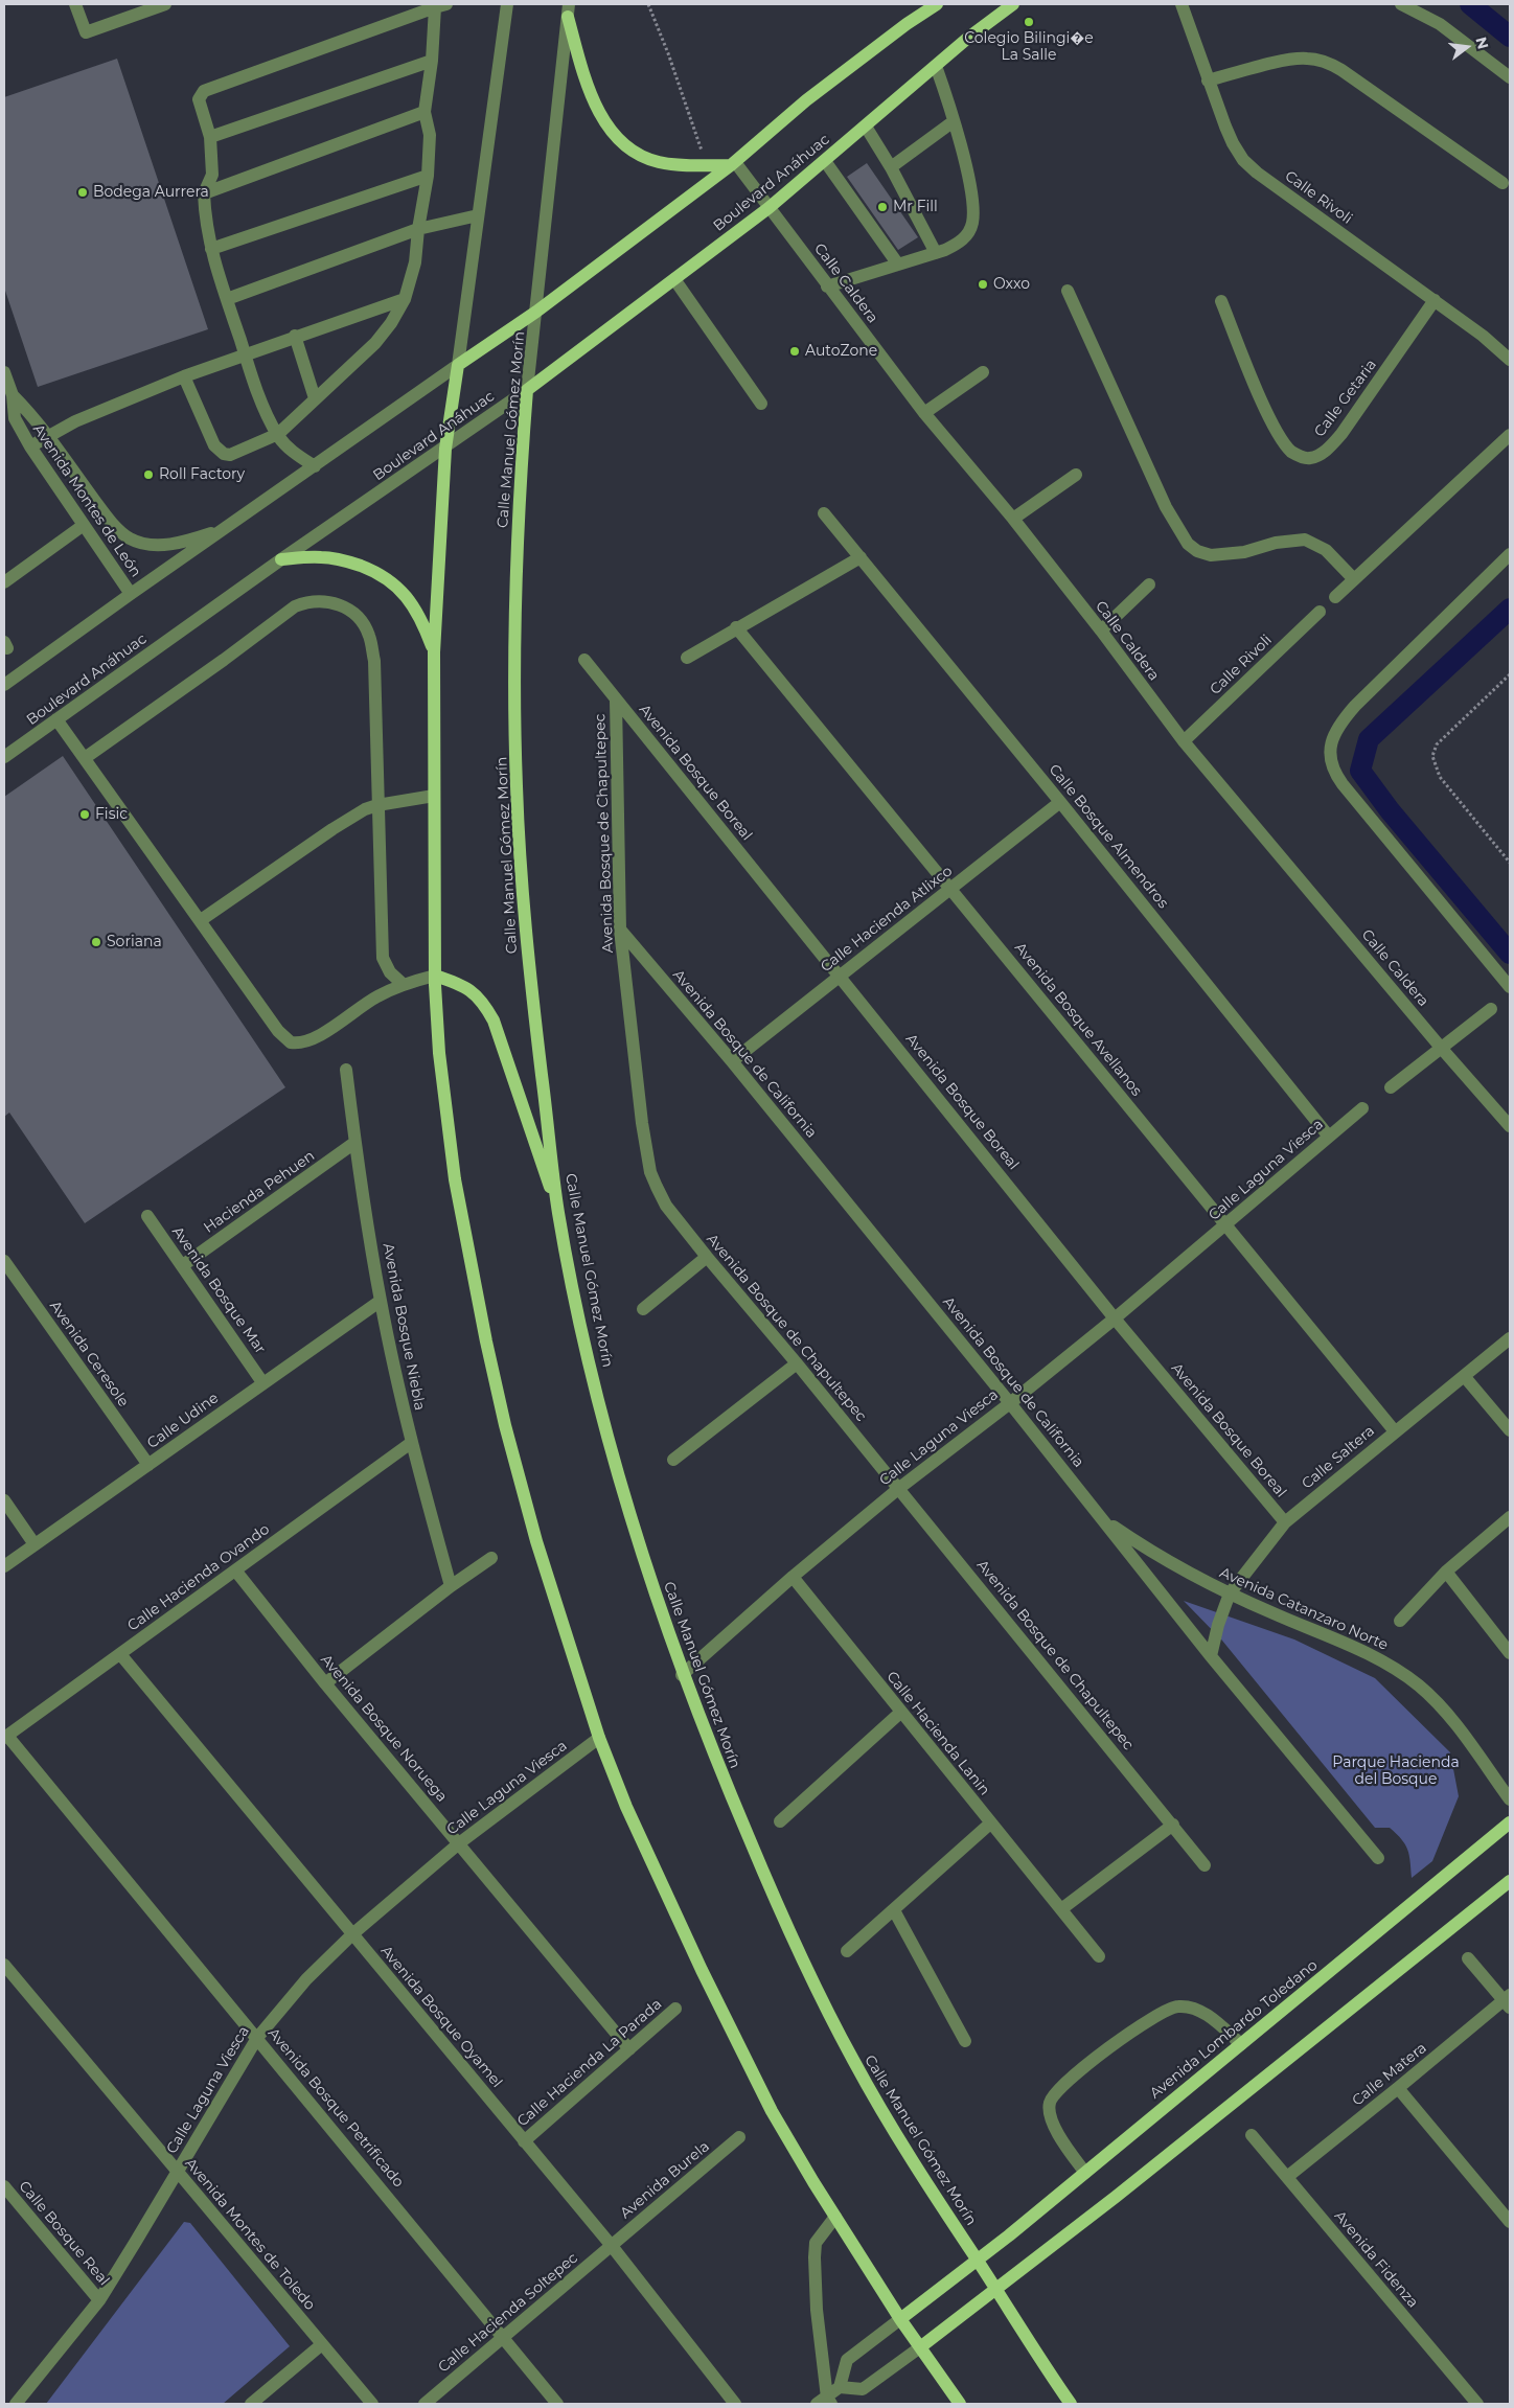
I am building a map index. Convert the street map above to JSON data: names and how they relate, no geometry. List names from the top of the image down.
{
  "streets": {
    "main road": ["Boulevard Anáhuac", "Calle Manuel Gómez Morín", "Avenida Lombardo Toledano"],
    "street": [
      "Calle Rivoli",
      "Calle Caldera",
      "Calle Getaria",
      "Avenida Montes de León",
      "Avenida Bosque Boreal",
      "Avenida Bosque de Chapultepec",
      "Calle Bosque Almendros",
      "Calle Hacienda Atlixco",
      "Avenida Bosque Avellanos",
      "Avenida Bosque de California",
      "Calle Laguna Viesca",
      "Hacienda Pehuen",
      "Avenida Bosque Mar",
      "Avenida Bosque Niebla",
      "Avenida Ceresole",
      "Calle Udine",
      "Calle Saltera",
      "Calle Hacienda Ovando",
      "Avenida Catanzaro Norte",
      "Avenida Bosque Noruega",
      "Calle Hacienda Lanin",
      "Avenida Bosque Oyamel",
      "Calle Hacienda La Parada",
      "Calle Matera",
      "Avenida Bosque Petrificado",
      "Avenida Burela",
      "Calle Bosque Real",
      "Avenida Montes de Toledo",
      "Avenida Fidenza",
      "Calle Hacienda Soltepec"
    ]
  },
  "crossings": [
    ["Boulevard Anáhuac", "Calle Caldera"],
    ["Boulevard Anáhuac", "Calle Manuel Gómez Morín"],
    ["Calle Rivoli", "Calle Caldera"],
    ["Calle Rivoli", "Calle Getaria"],
    ["Calle Manuel Gómez Morín", "Calle Laguna Viesca"],
    ["Calle Manuel Gómez Morín", "Avenida Lombardo Toledano"],
    ["Avenida Bosque Boreal", "Avenida Bosque de Chapultepec"],
    ["Avenida Bosque Boreal", "Calle Hacienda Atlixco"],
    ["Avenida Bosque Boreal", "Calle Laguna Viesca"],
    ["Avenida Bosque Boreal", "Calle Saltera"],
    ["Avenida Bosque de Chapultepec", "Avenida Bosque de California"],
    ["Avenida Bosque de Chapultepec", "Calle Laguna Viesca"],
    ["Calle Bosque Almendros", "Calle Hacienda Atlixco"],
    ["Calle Bosque Almendros", "Calle Laguna Viesca"],
    ["Calle Hacienda Atlixco", "Avenida Bosque Avellanos"],
    ["Calle Hacienda Atlixco", "Avenida Bosque de California"],
    ["Avenida Bosque Avellanos", "Calle Laguna Viesca"],
    ["Avenida Bosque Avellanos", "Calle Saltera"],
    ["Avenida Bosque de California", "Calle Laguna Viesca"],
    ["Avenida Bosque de California", "Calle Saltera"],
    ["Avenida Bosque de California", "Avenida Catanzaro Norte"],
    ["Calle Laguna Viesca", "Avenida Bosque Noruega"],
    ["Calle Laguna Viesca", "Calle Hacienda Lanin"],
    ["Calle Laguna Viesca", "Avenida Bosque Oyamel"],
    ["Calle Laguna Viesca", "Avenida Bosque Petrificado"],
    ["Calle Laguna Viesca", "Calle Bosque Real"],
    ["Calle Laguna Viesca", "Avenida Montes de Toledo"],
    ["Hacienda Pehuen", "Avenida Bosque Mar"],
    ["Hacienda Pehuen", "Avenida Bosque Niebla"],
    ["Avenida Bosque Mar", "Calle Udine"],
    ["Avenida Bosque Niebla", "Calle Udine"],
    ["Avenida Bosque Niebla", "Calle Hacienda Ovando"],
    ["Avenida Ceresole", "Calle Udine"],
    ["Calle Saltera", "Avenida Catanzaro Norte"],
    ["Calle Hacienda Ovando", "Avenida Bosque Noruega"],
    ["Calle Hacienda Ovando", "Avenida Bosque Oyamel"],
    ["Calle Hacienda Ovando", "Avenida Bosque Petrificado"],
    ["Avenida Bosque Noruega", "Calle Hacienda La Parada"],
    ["Avenida Bosque Oyamel", "Calle Hacienda La Parada"],
    ["Avenida Bosque Oyamel", "Avenida Burela"],
    ["Avenida Bosque Oyamel", "Calle Hacienda Soltepec"],
    ["Calle Matera", "Avenida Fidenza"],
    ["Avenida Bosque Petrificado", "Calle Hacienda Soltepec"],
    ["Avenida Burela", "Calle Hacienda Soltepec"]
  ],
  "parks": ["Parque Hacienda del Bosque"],
  "places": [
    "Colegio Bilingi�e La Salle",
    "Bodega Aurrera",
    "Mr Fill",
    "Oxxo",
    "AutoZone",
    "Roll Factory",
    "Fisic",
    "Soriana"
  ],
  "north": "right"
}
